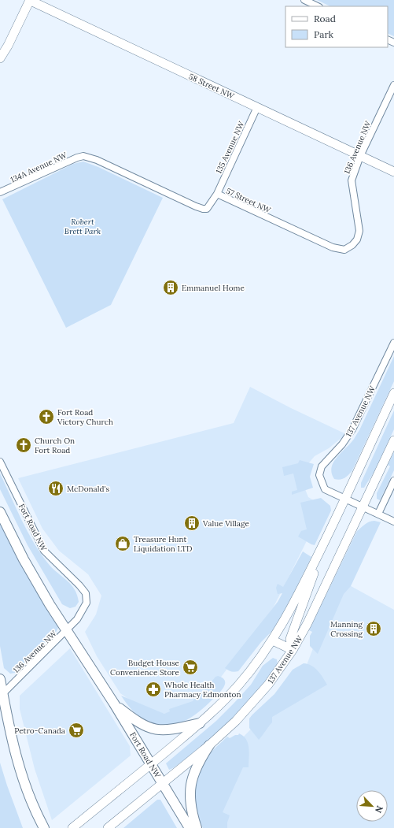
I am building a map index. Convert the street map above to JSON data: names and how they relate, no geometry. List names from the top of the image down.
{
  "streets": {
    "main road": ["58 Street NW", "137 Avenue NW", "Fort Road NW"],
    "street": [
      "135 Avenue NW",
      "136 Avenue NW",
      "134A Avenue NW",
      "57 Street NW"
    ]
  },
  "crossings": [
    ["58 Street NW", "135 Avenue NW"],
    ["58 Street NW", "136 Avenue NW"],
    ["135 Avenue NW", "57 Street NW"],
    ["136 Avenue NW", "57 Street NW"],
    ["136 Avenue NW", "Fort Road NW"],
    ["134A Avenue NW", "57 Street NW"],
    ["137 Avenue NW", "Fort Road NW"]
  ],
  "parks": ["Robert Brett Park"],
  "places": {
    "building": ["Emmanuel Home", "Value Village", "Manning Crossing"],
    "church": ["Fort Road Victory Church", "Church On Fort Road"],
    "restaurant": ["McDonald's"],
    "shop": ["Treasure Hunt Liquidation LTD"],
    "supermarket": ["Budget House Convenience Store", "Petro-Canada"],
    "pharmacy": ["Whole Health Pharmacy Edmonton"]
  },
  "legend": ["Road", "Park"],
  "north": "bottom right"
}
